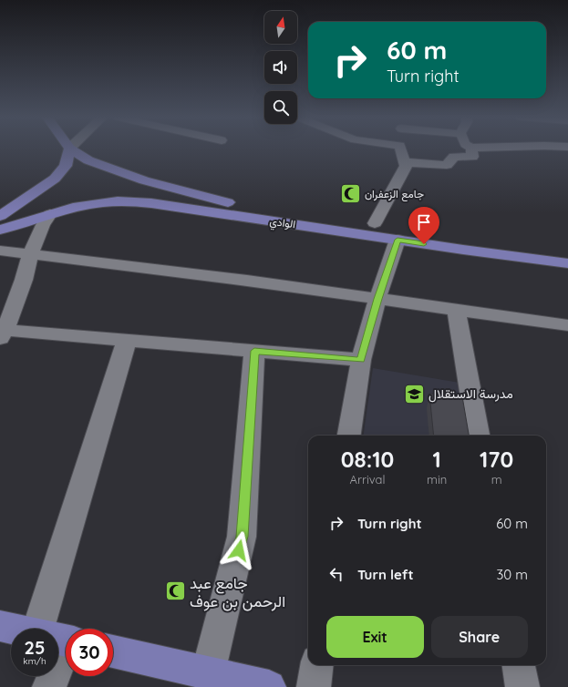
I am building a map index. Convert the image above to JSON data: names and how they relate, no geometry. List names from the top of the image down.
{
  "streets": {
    "main road": ["الوادي"]
  },
  "places": {
    "mosque": ["جامع الزعفران", "جامع عبد الرحمن بن عوف"],
    "school or university": ["مدرسة الاستقلال"]
  },
  "north": "top",
  "page": {
    "turn": ["60 m", "Turn right"],
    "eta": [
      "08:10",
      "Arrival",
      "1",
      "min",
      "170",
      "m"
    ],
    "list": [
      {
        "name": "Turn right",
        "value": "60 m"
      },
      {
        "name": "Turn left",
        "value": "30 m"
      }
    ],
    "buttons": ["Exit", "Share"],
    "speed": "25 km/h",
    "limit": "30"
  }
}
